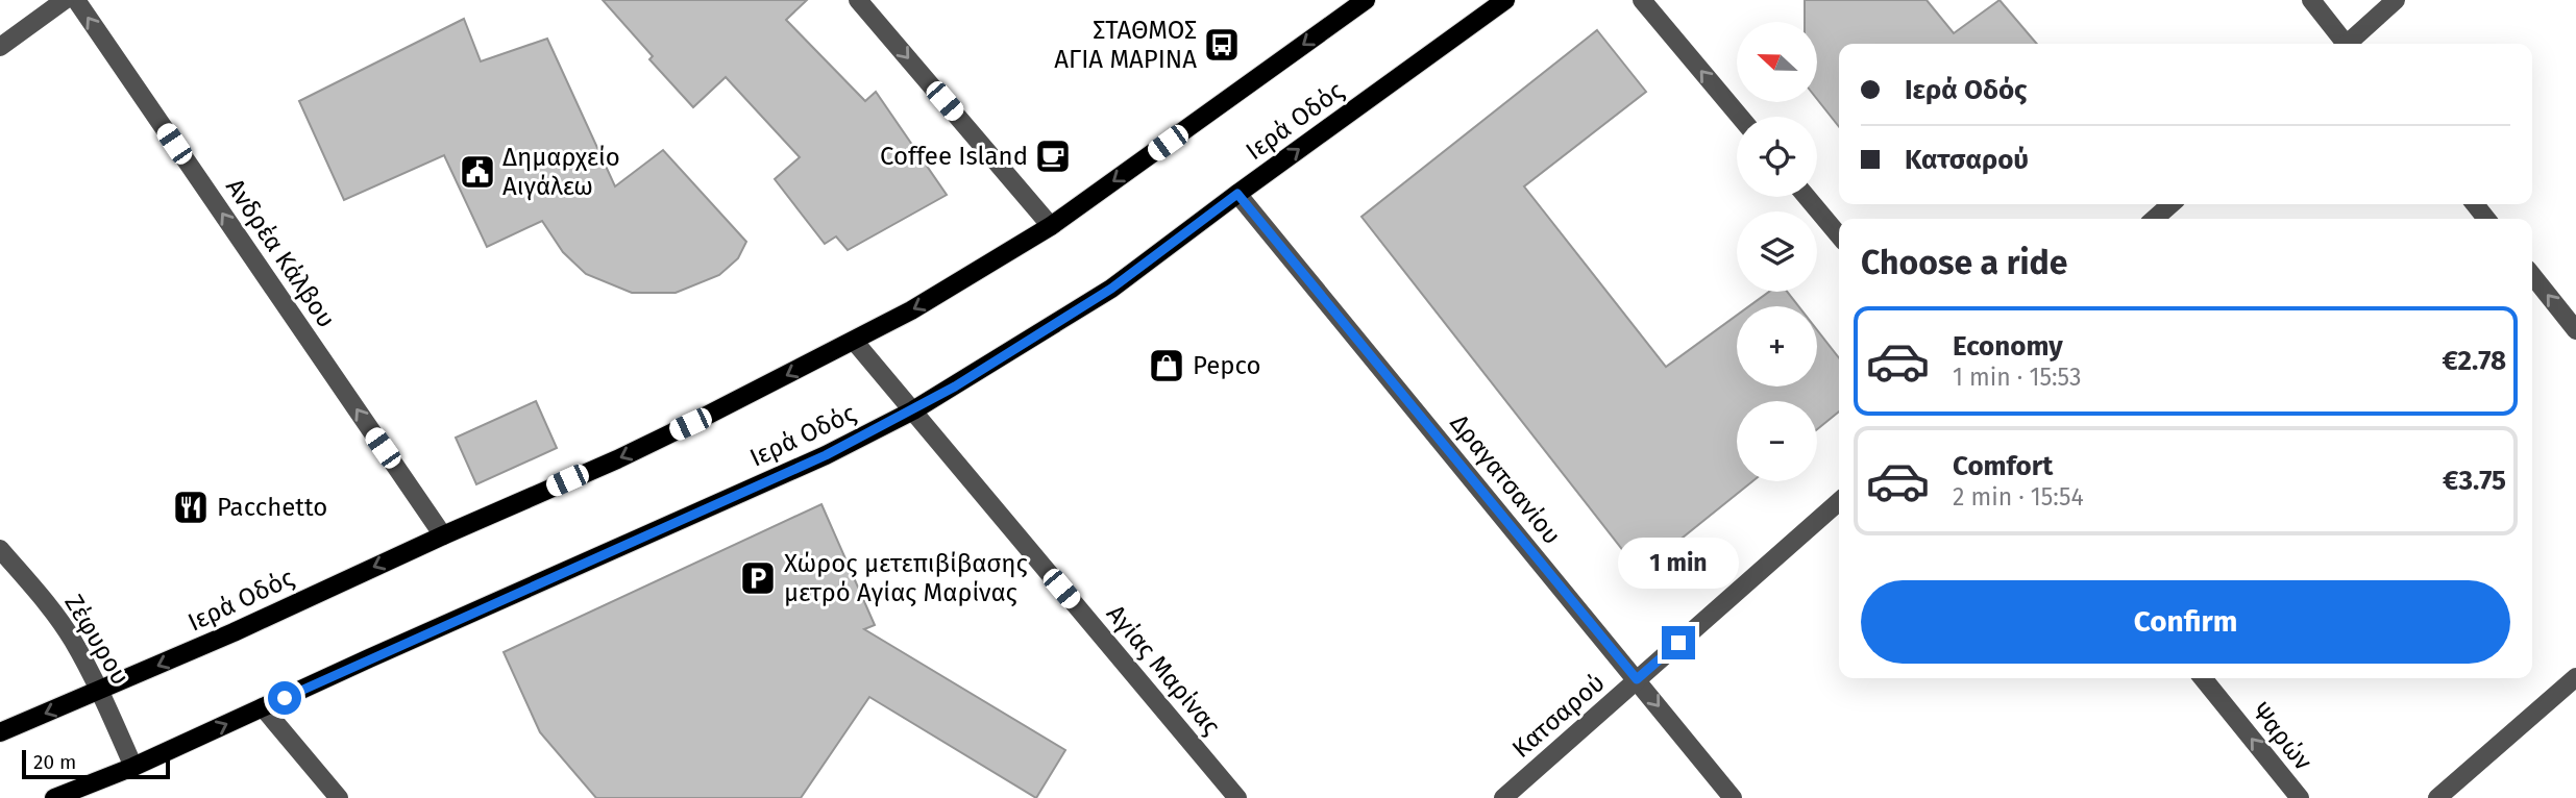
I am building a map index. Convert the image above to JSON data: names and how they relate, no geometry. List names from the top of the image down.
{
  "streets": {
    "main road": ["Ιερά Οδός"],
    "street": [
      "Ανδρέα Κάλβου",
      "Δραγατσανίου",
      "Ζέφυρου",
      "Αγίας Μαρίνας",
      "Κατσαρού",
      "Ψαρών"
    ]
  },
  "crossings": [
    ["Ιερά Οδός", "Ανδρέα Κάλβου"],
    ["Ιερά Οδός", "Δραγατσανίου"],
    ["Ιερά Οδός", "Ζέφυρου"],
    ["Ιερά Οδός", "Αγίας Μαρίνας"],
    ["Δραγατσανίου", "Κατσαρού"]
  ],
  "one_way": ["Ανδρέα Κάλβου", "Ψαρών"],
  "places": {
    "bus stop": ["ΣΤΑΘΜΟΣ ΑΓΙΑ ΜΑΡΙΝΑ"],
    "cafe": ["Coffee Island"],
    "public building": ["Δημαρχείο Αιγάλεω"],
    "shop": ["Pepco"],
    "restaurant": ["Pacchetto"],
    "parking": ["Χώρος μετεπιβίβασης μετρό Αγίας Μαρίνας"]
  },
  "scale_bar": "20 m",
  "north": "left",
  "page": {
    "map_buttons": ["+", "−"],
    "banner": ["Ιερά Οδός", "Κατσαρού"],
    "heading": "Choose a ride",
    "list": [
      {
        "name": "Economy",
        "note": "1 min · 15:53",
        "value": "€2.78"
      },
      {
        "name": "Comfort",
        "note": "2 min · 15:54",
        "value": "€3.75"
      }
    ],
    "bubble": "1 min",
    "buttons": "Confirm",
    "scale": "20 m"
  }
}
